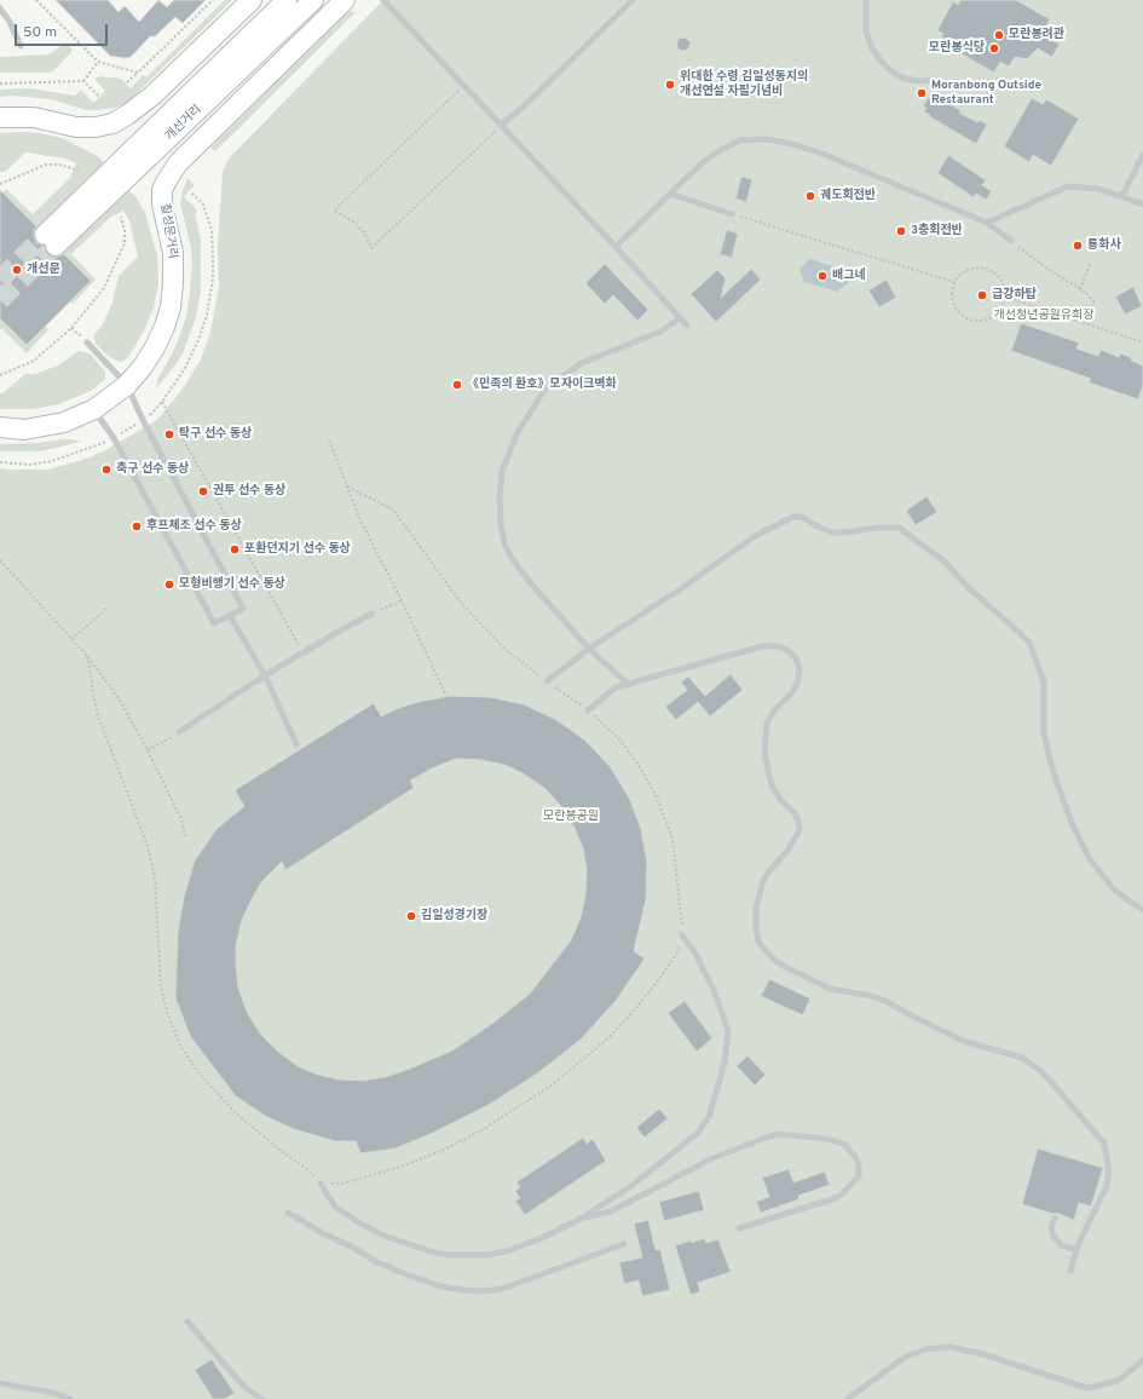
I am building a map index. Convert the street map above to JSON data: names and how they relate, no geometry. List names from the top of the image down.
{
  "streets": {
    "main road": ["개선거리", "칠성문거리"]
  },
  "crossings": [
    ["개선거리", "칠성문거리"]
  ],
  "parks": ["개선청년공원유희장", "모란봉공원"],
  "places": [
    "모란봉려관",
    "모란봉식당",
    "위대한 수령 김일성동지의 개선연설 자필기념비",
    "Moranbong Outside Restaurant",
    "궤도회전반",
    "3충회전반",
    "룡화사",
    "개선문",
    "배그네",
    "급강하탑",
    "《민족의 환호》모자이크벽화",
    "탁구 선수 동상",
    "축구 선수 동상",
    "권투 선수 동상",
    "후프체조 선수 동상",
    "포환던지기 선수 동상",
    "모형비행기 선수 동상",
    "김일성경기장"
  ],
  "scale_bar": "50 m"
}
